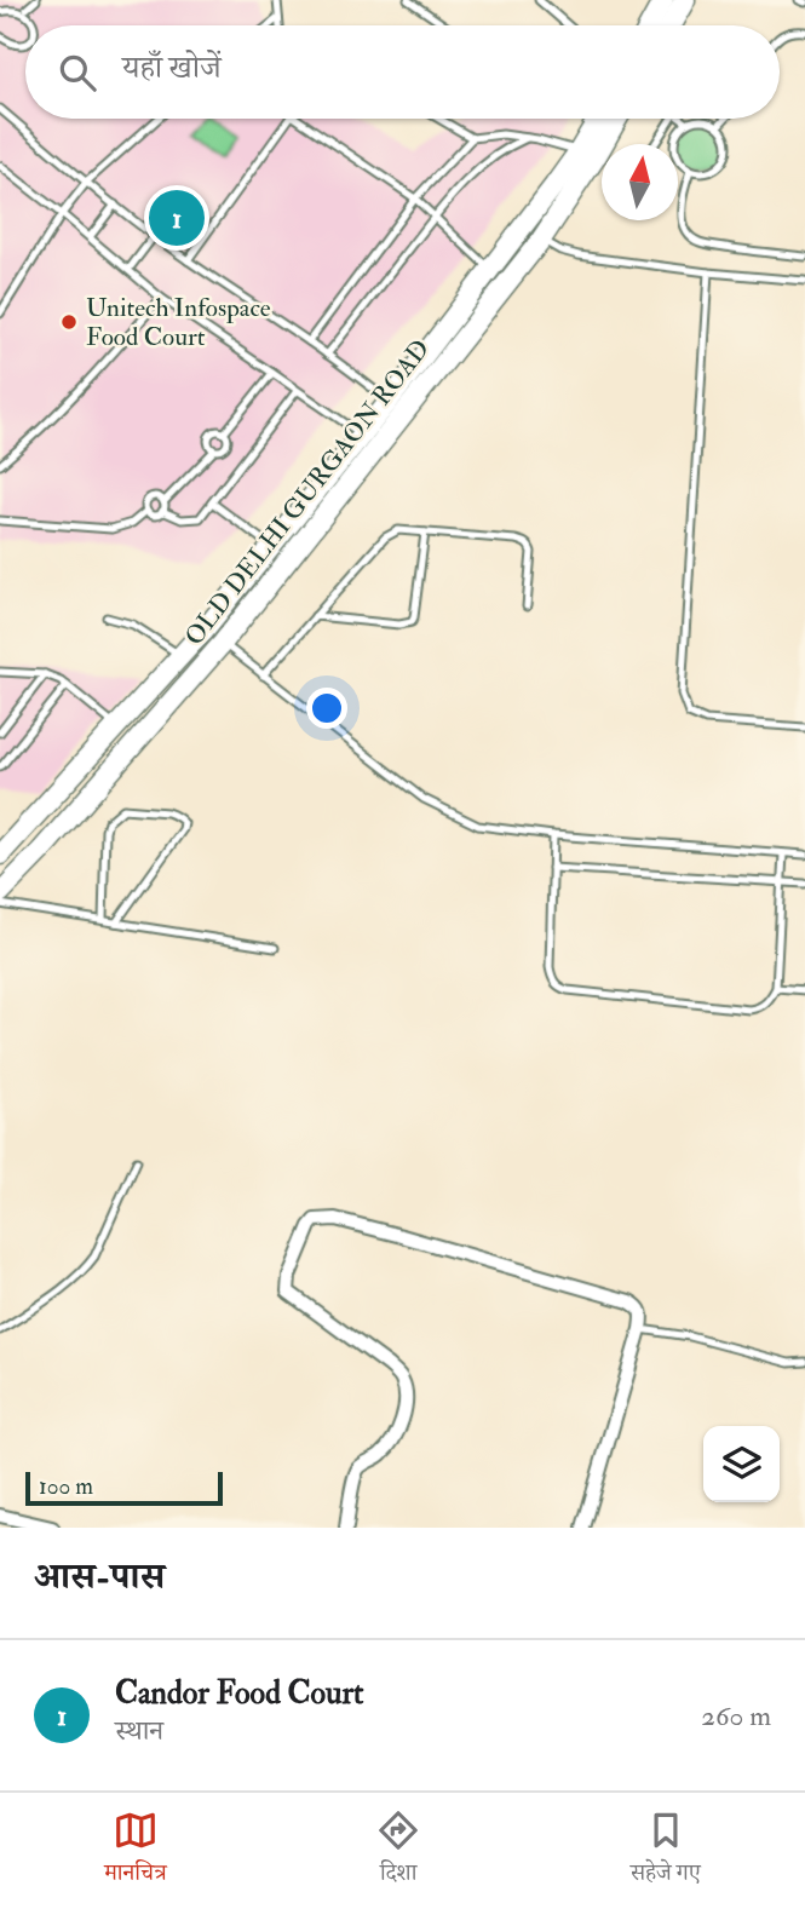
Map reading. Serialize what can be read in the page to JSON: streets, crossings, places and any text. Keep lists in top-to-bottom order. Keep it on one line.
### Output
{"streets":{"main road":["OLD DELHI GURGAON ROAD"]},"places":["Unitech Infospace Food Court"],"scale_bar":"100 m","north":"top","page":{"search":"यहाँ खोजें","pins":"1","scale":"100 m","heading":"आस-पास","list":[{"mark":"1","name":"Candor Food Court","note":"स्थान","value":"260 m"}],"nav":["मानचित्र","दिशा","सहेजे गए"]}}
